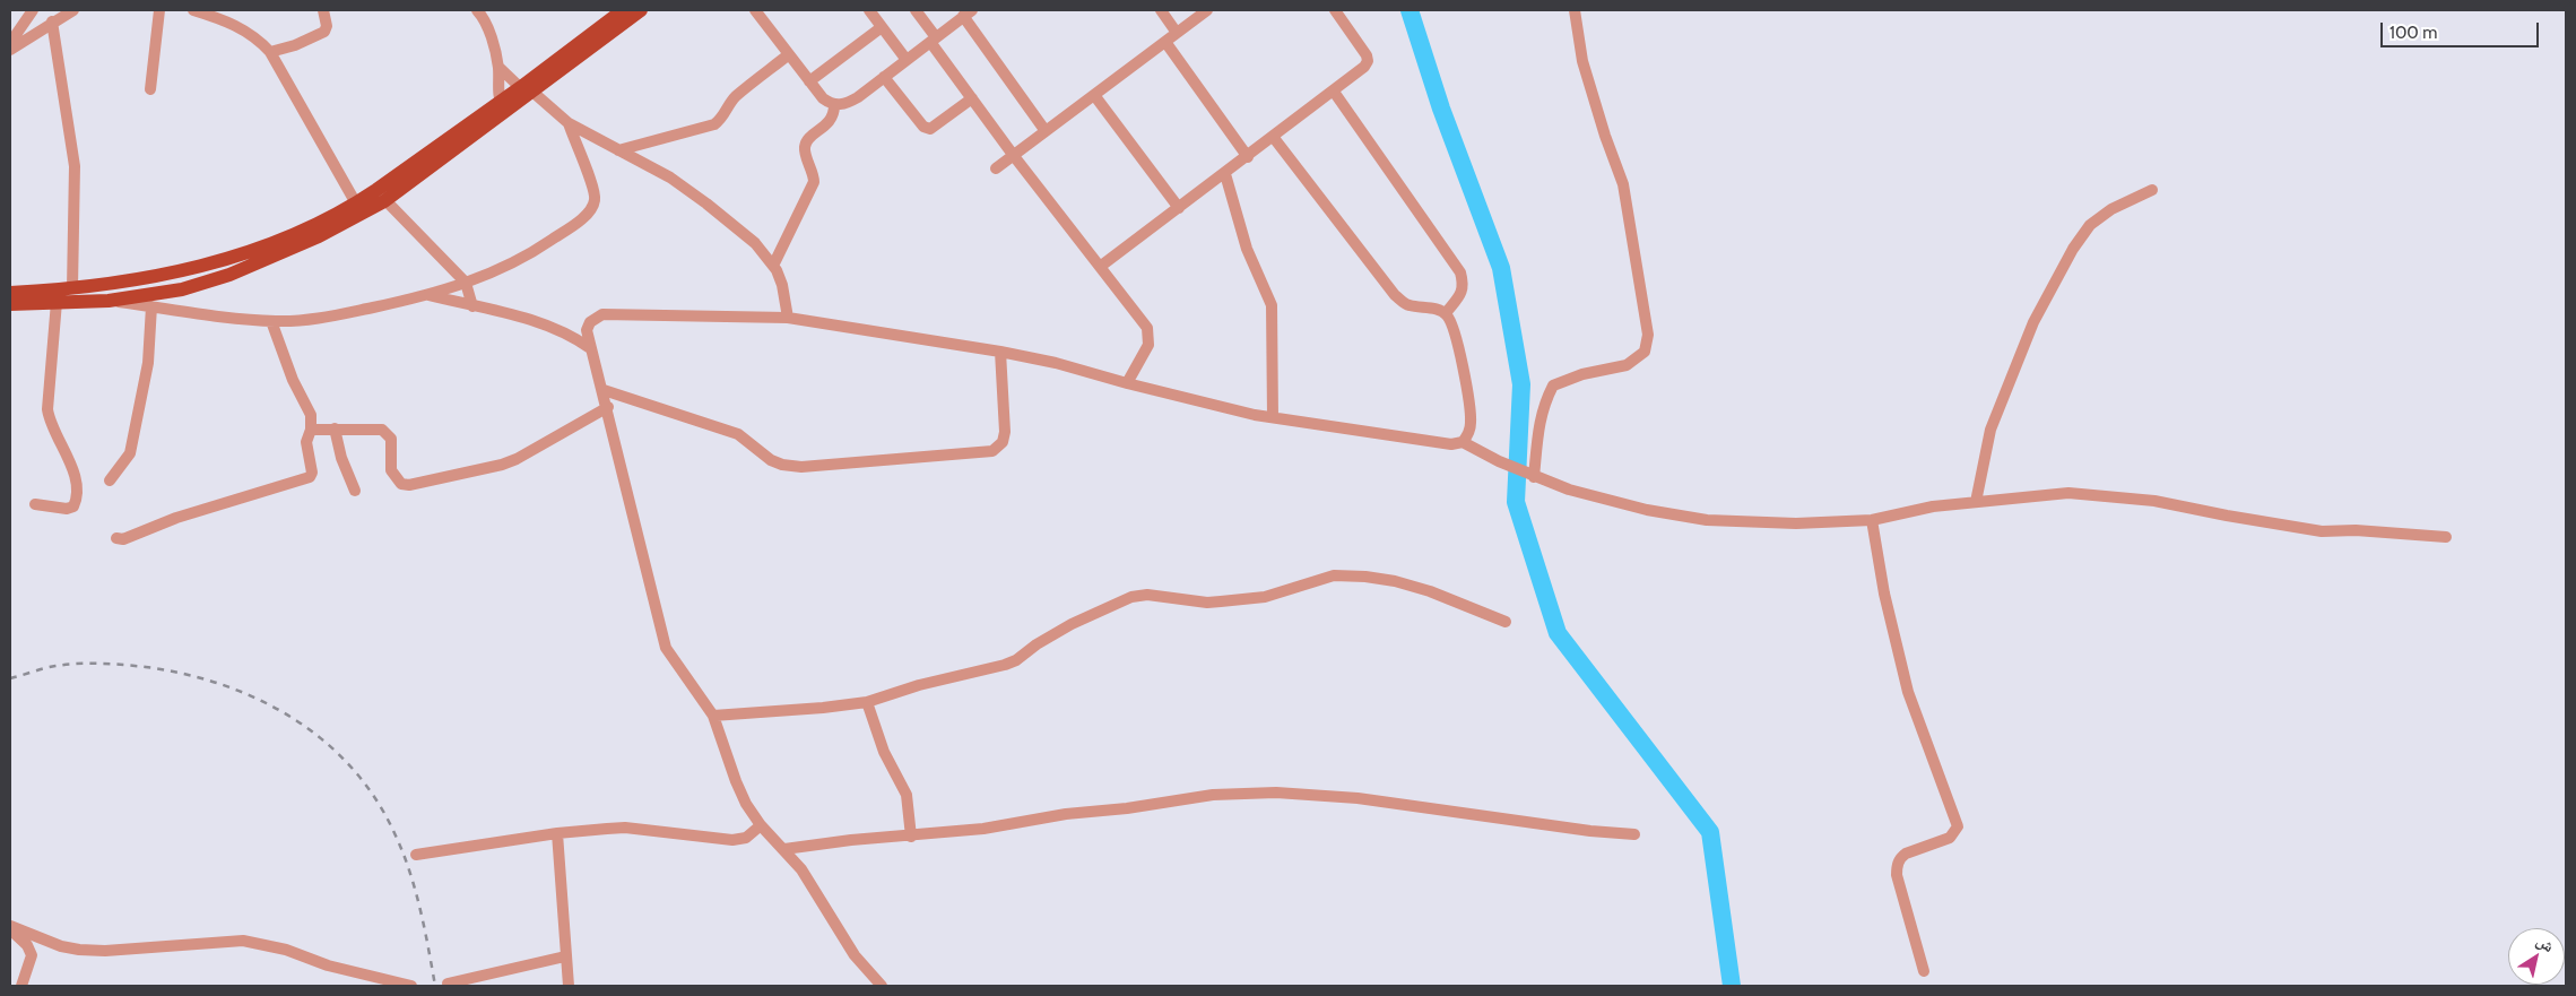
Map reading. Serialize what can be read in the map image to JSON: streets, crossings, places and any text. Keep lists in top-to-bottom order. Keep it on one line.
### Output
{"scale_bar":"100 m","north":"top right"}
